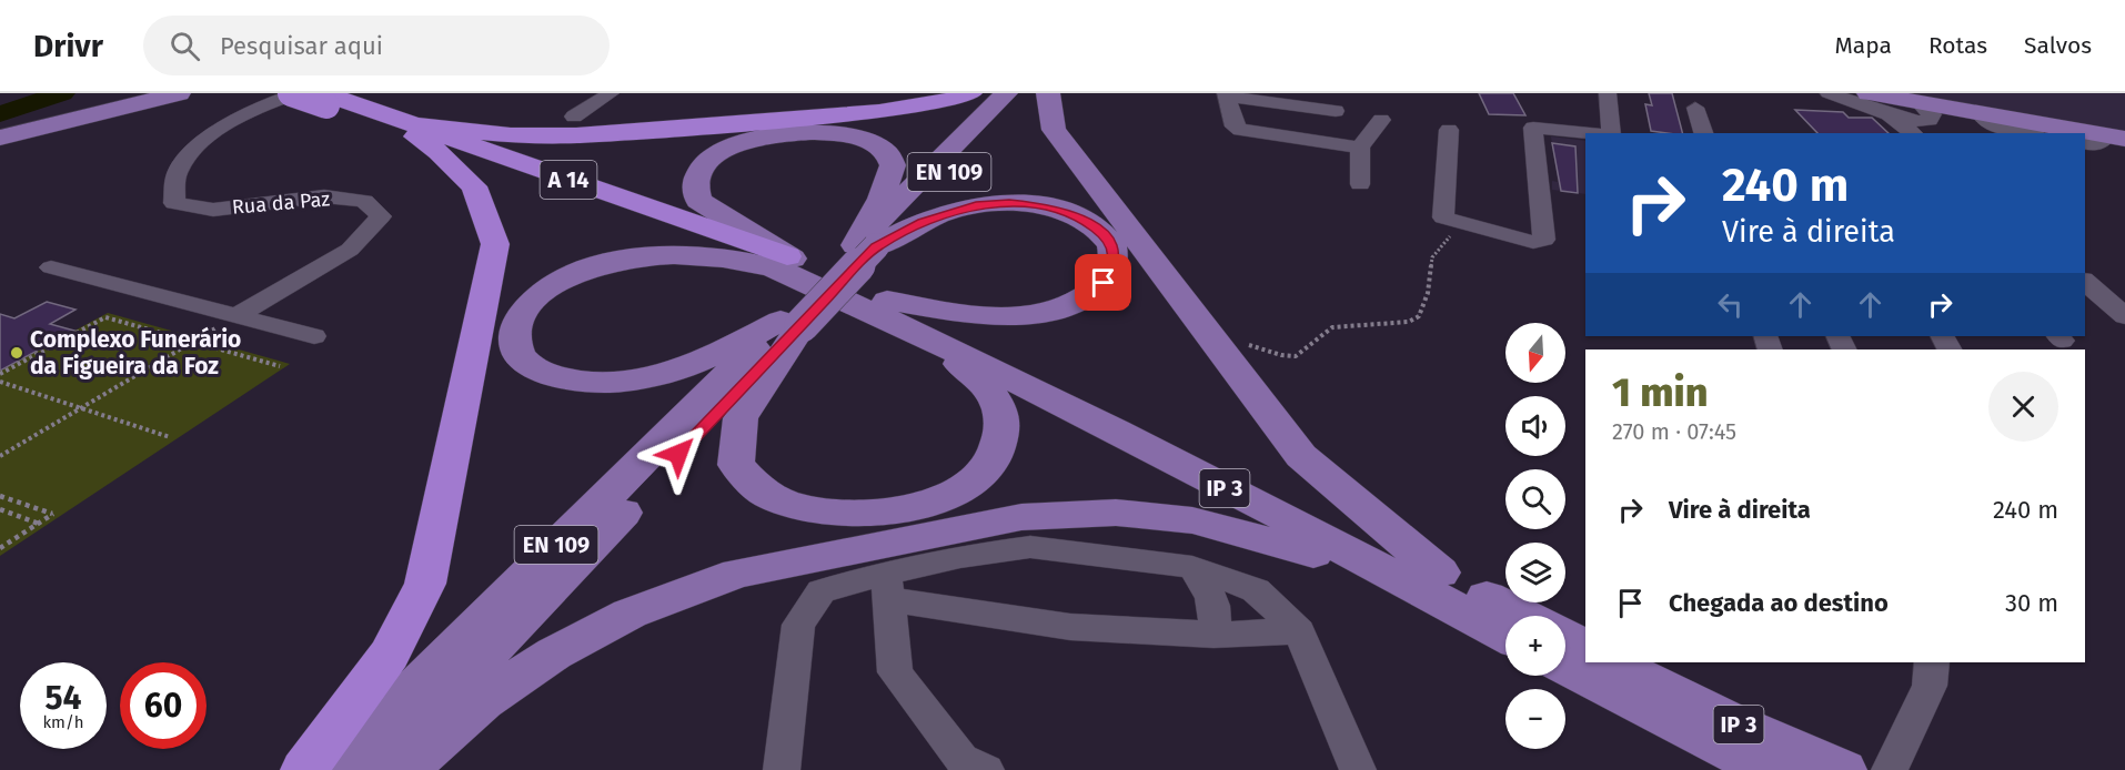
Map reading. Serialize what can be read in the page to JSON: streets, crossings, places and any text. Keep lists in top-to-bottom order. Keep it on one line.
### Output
{"streets":{"highway":["A 14"],"main road":["EN 109","IP 3"],"street":["Rua da Paz"]},"crossings":[["A 14","IP 3"]],"places":["Complexo Funerário da Figueira da Foz"],"north":"bottom","page":{"header":"Drivr","search":"Pesquisar aqui","nav":["Mapa","Rotas","Salvos"],"turn":["240 m","Vire à direita"],"map_buttons":["+","−"],"heading":["1 min","270 m · 07:45"],"list":[{"name":"Vire à direita","value":"240 m"},{"name":"Chegada ao destino","value":"30 m"}],"speed":"54 km/h","limit":"60"}}
